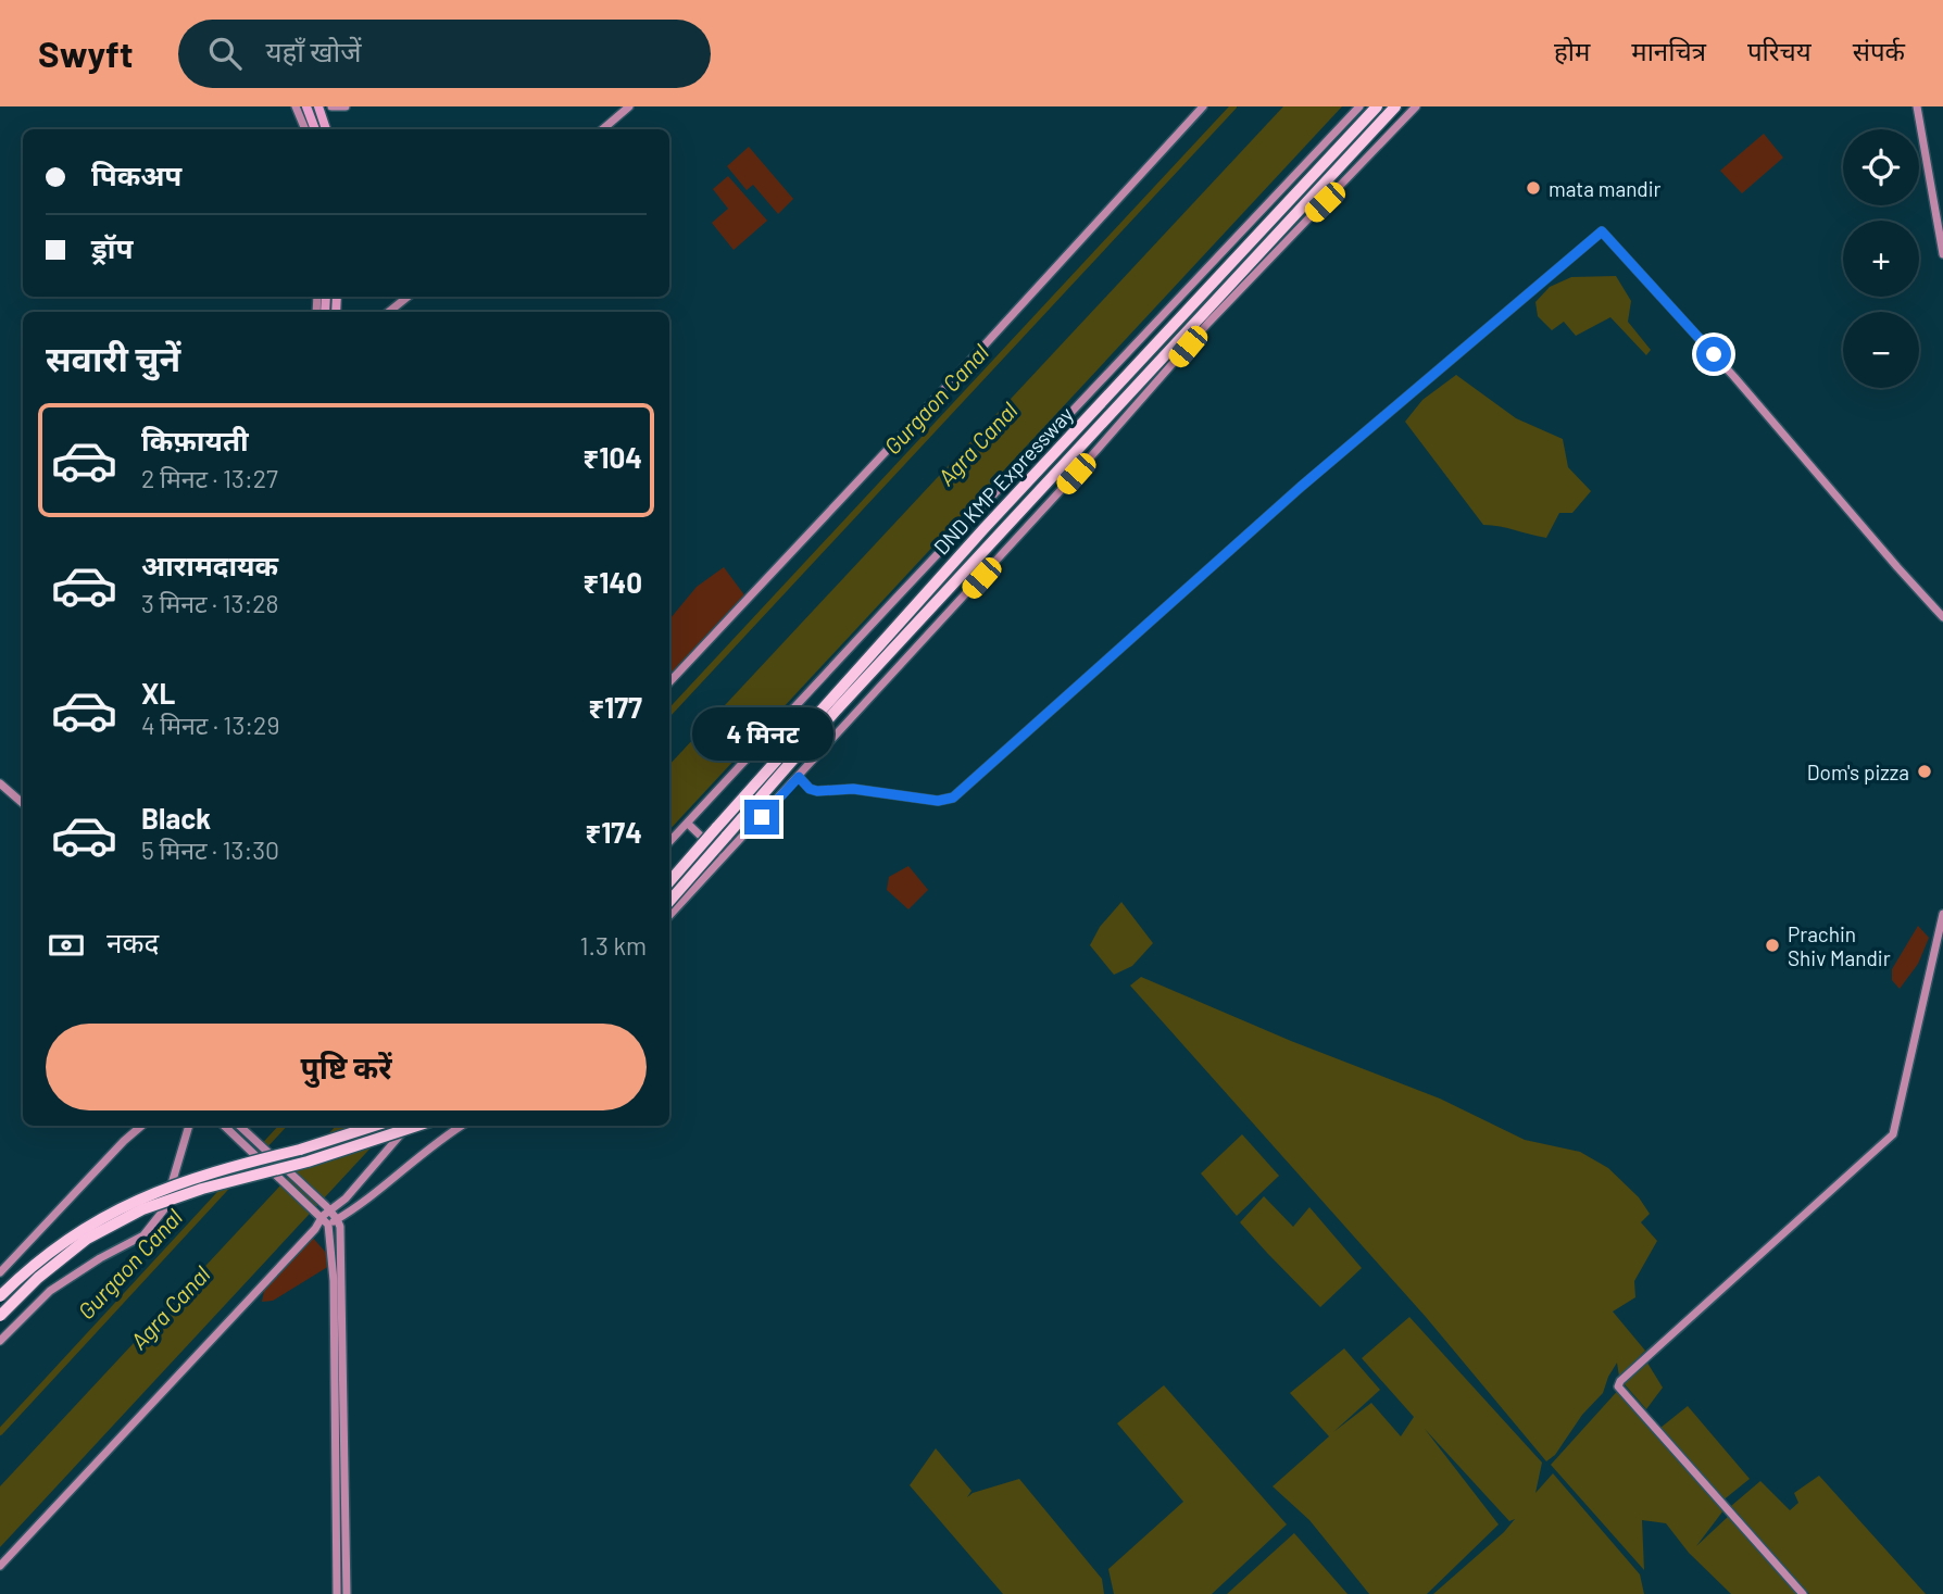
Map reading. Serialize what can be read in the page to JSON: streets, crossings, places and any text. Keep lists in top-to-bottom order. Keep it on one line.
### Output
{"streets":{"highway":["DND KMP Expressway"]},"water":["Gurgaon Canal","Agra Canal"],"places":["mata mandir","Dom's pizza","Prachin Shiv Mandir"],"page":{"header":"Swyft","search":"यहाँ खोजें","nav":["होम","मानचित्र","परिचय","संपर्क"],"map_buttons":["+","−"],"banner":["पिकअप","ड्रॉप"],"heading":"सवारी चुनें","list":[{"name":"किफ़ायती","note":"2 मिनट · 13:27","value":"₹104"},{"name":"आरामदायक","note":"3 मिनट · 13:28","value":"₹140"},{"name":"XL","note":"4 मिनट · 13:29","value":"₹177"},{"name":"Black","note":"5 मिनट · 13:30","value":"₹174"}],"bubble":"4 मिनट","pay":["नकद","1.3 km"],"buttons":"पुष्टि करें"}}
